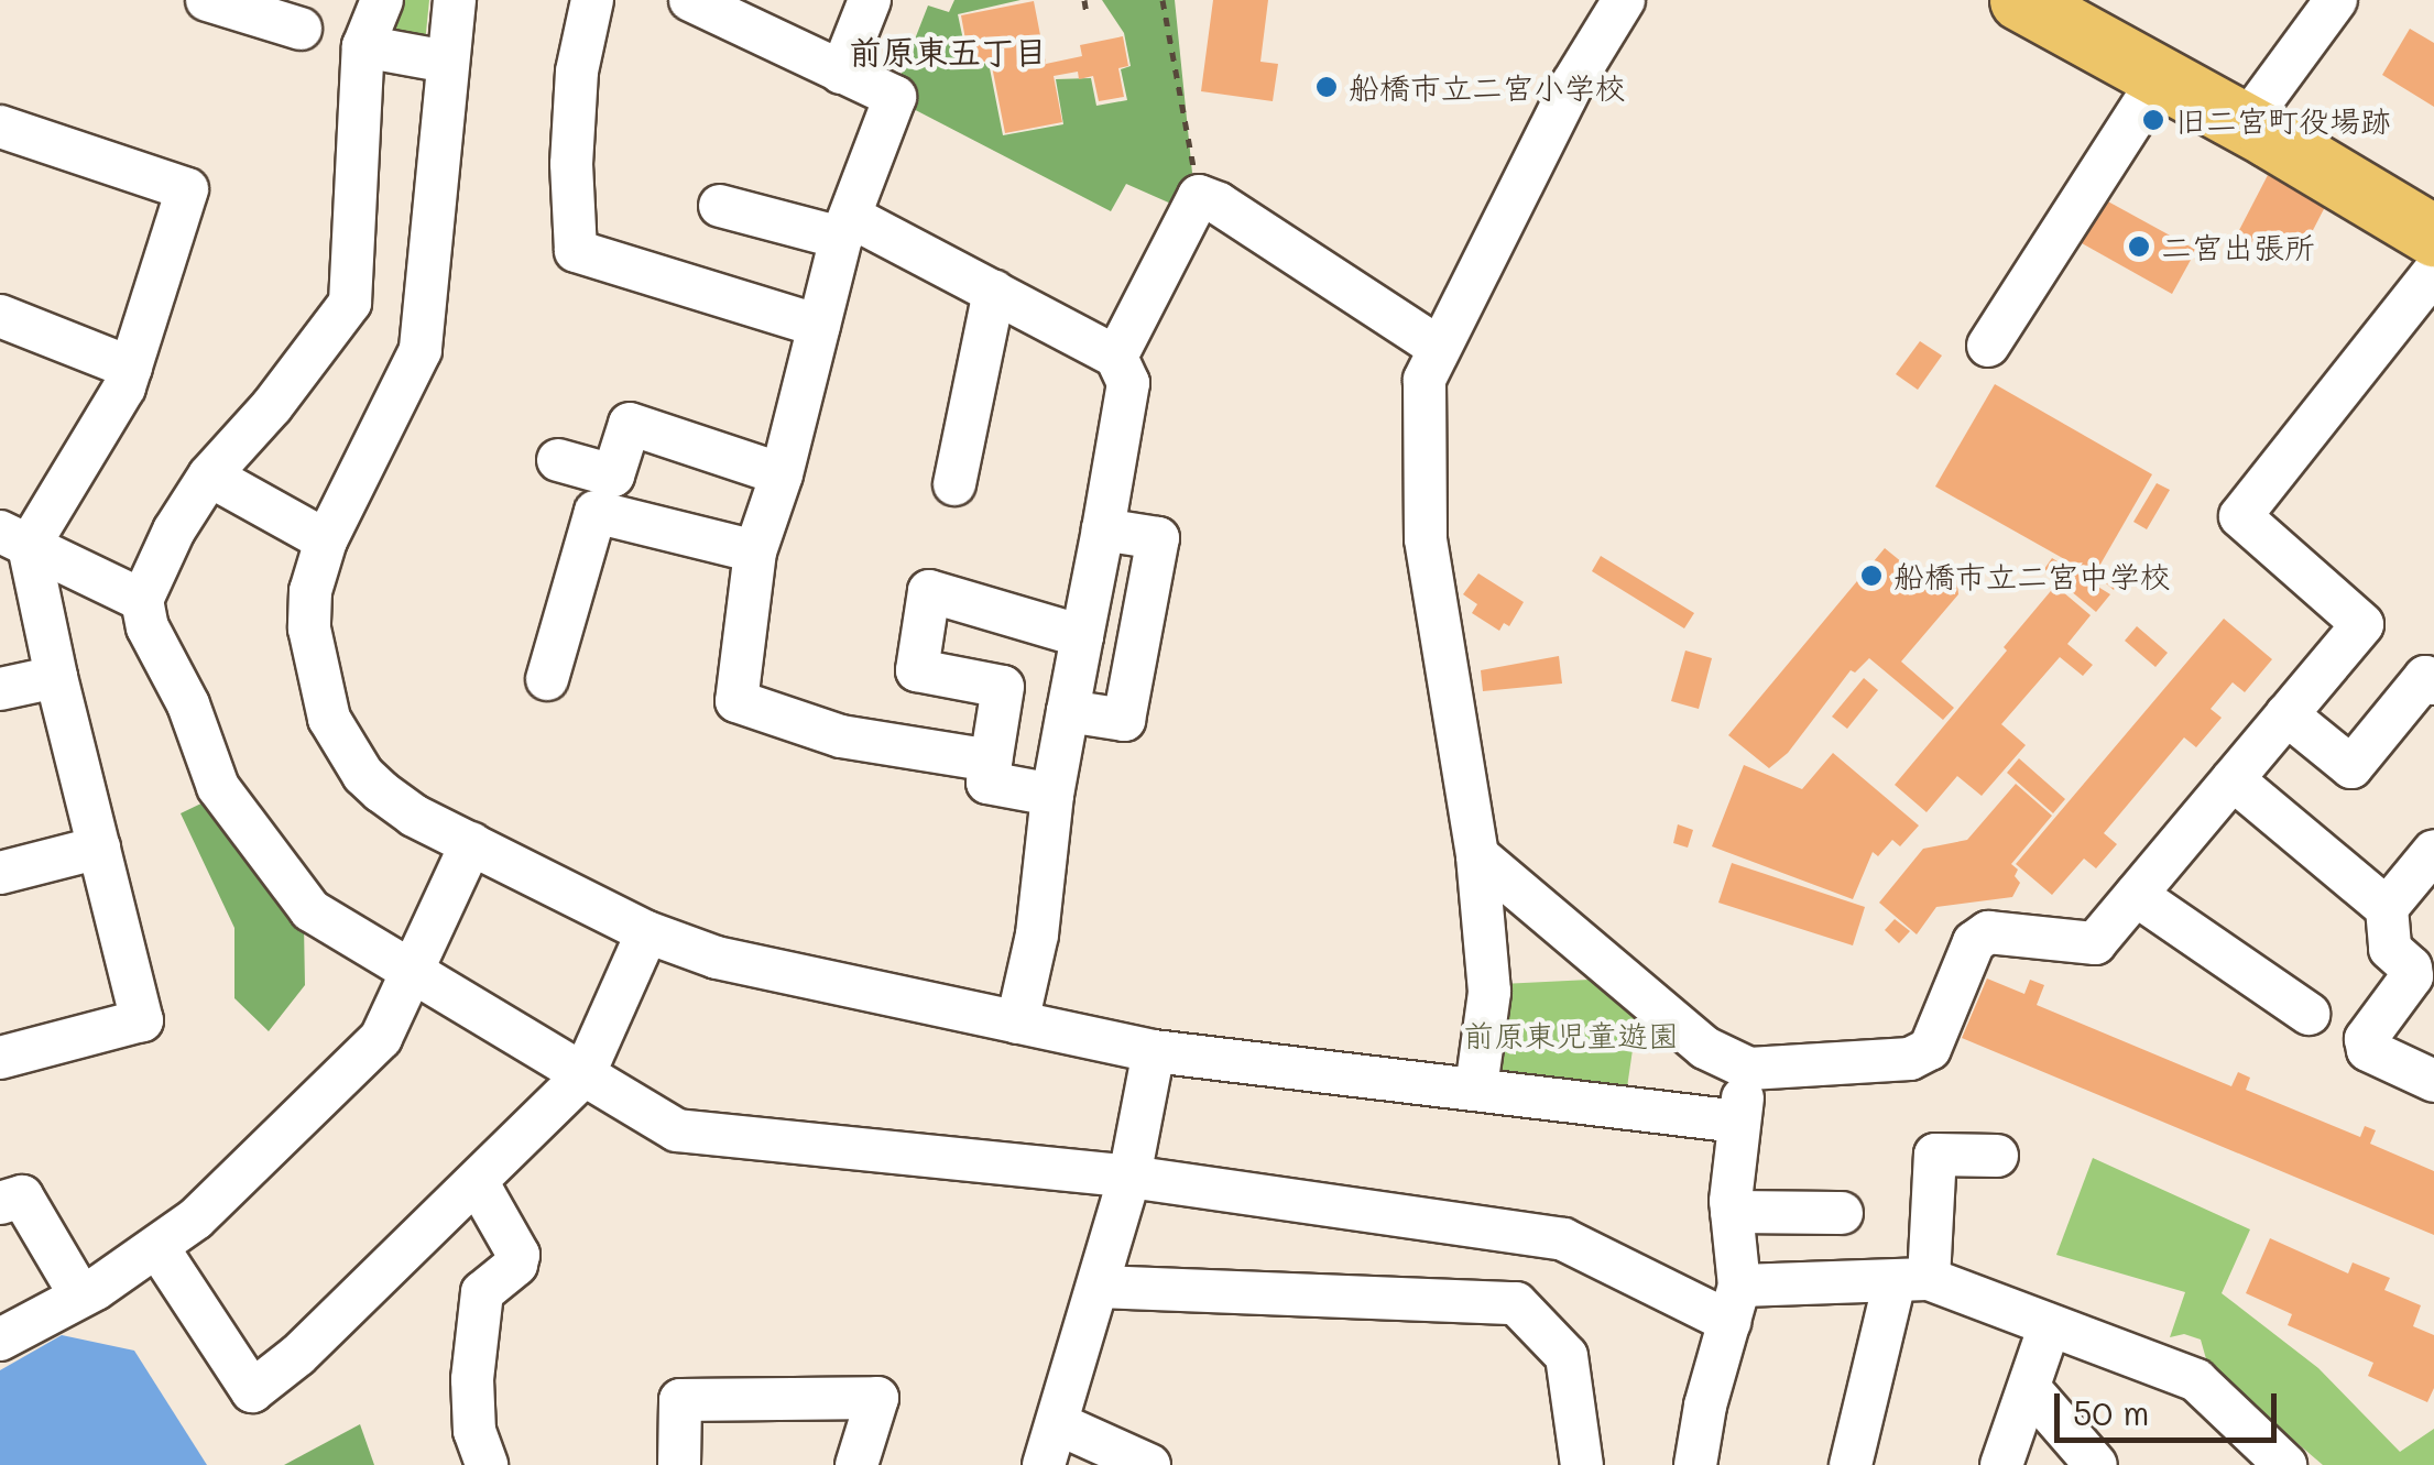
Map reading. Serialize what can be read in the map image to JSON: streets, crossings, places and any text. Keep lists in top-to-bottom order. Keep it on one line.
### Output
{"districts":["前原東五丁目"],"parks":["前原東児童遊園"],"places":["船橋市立二宮小学校","旧二宮町役場跡","二宮出張所","船橋市立二宮中学校"],"scale_bar":"50 m"}
